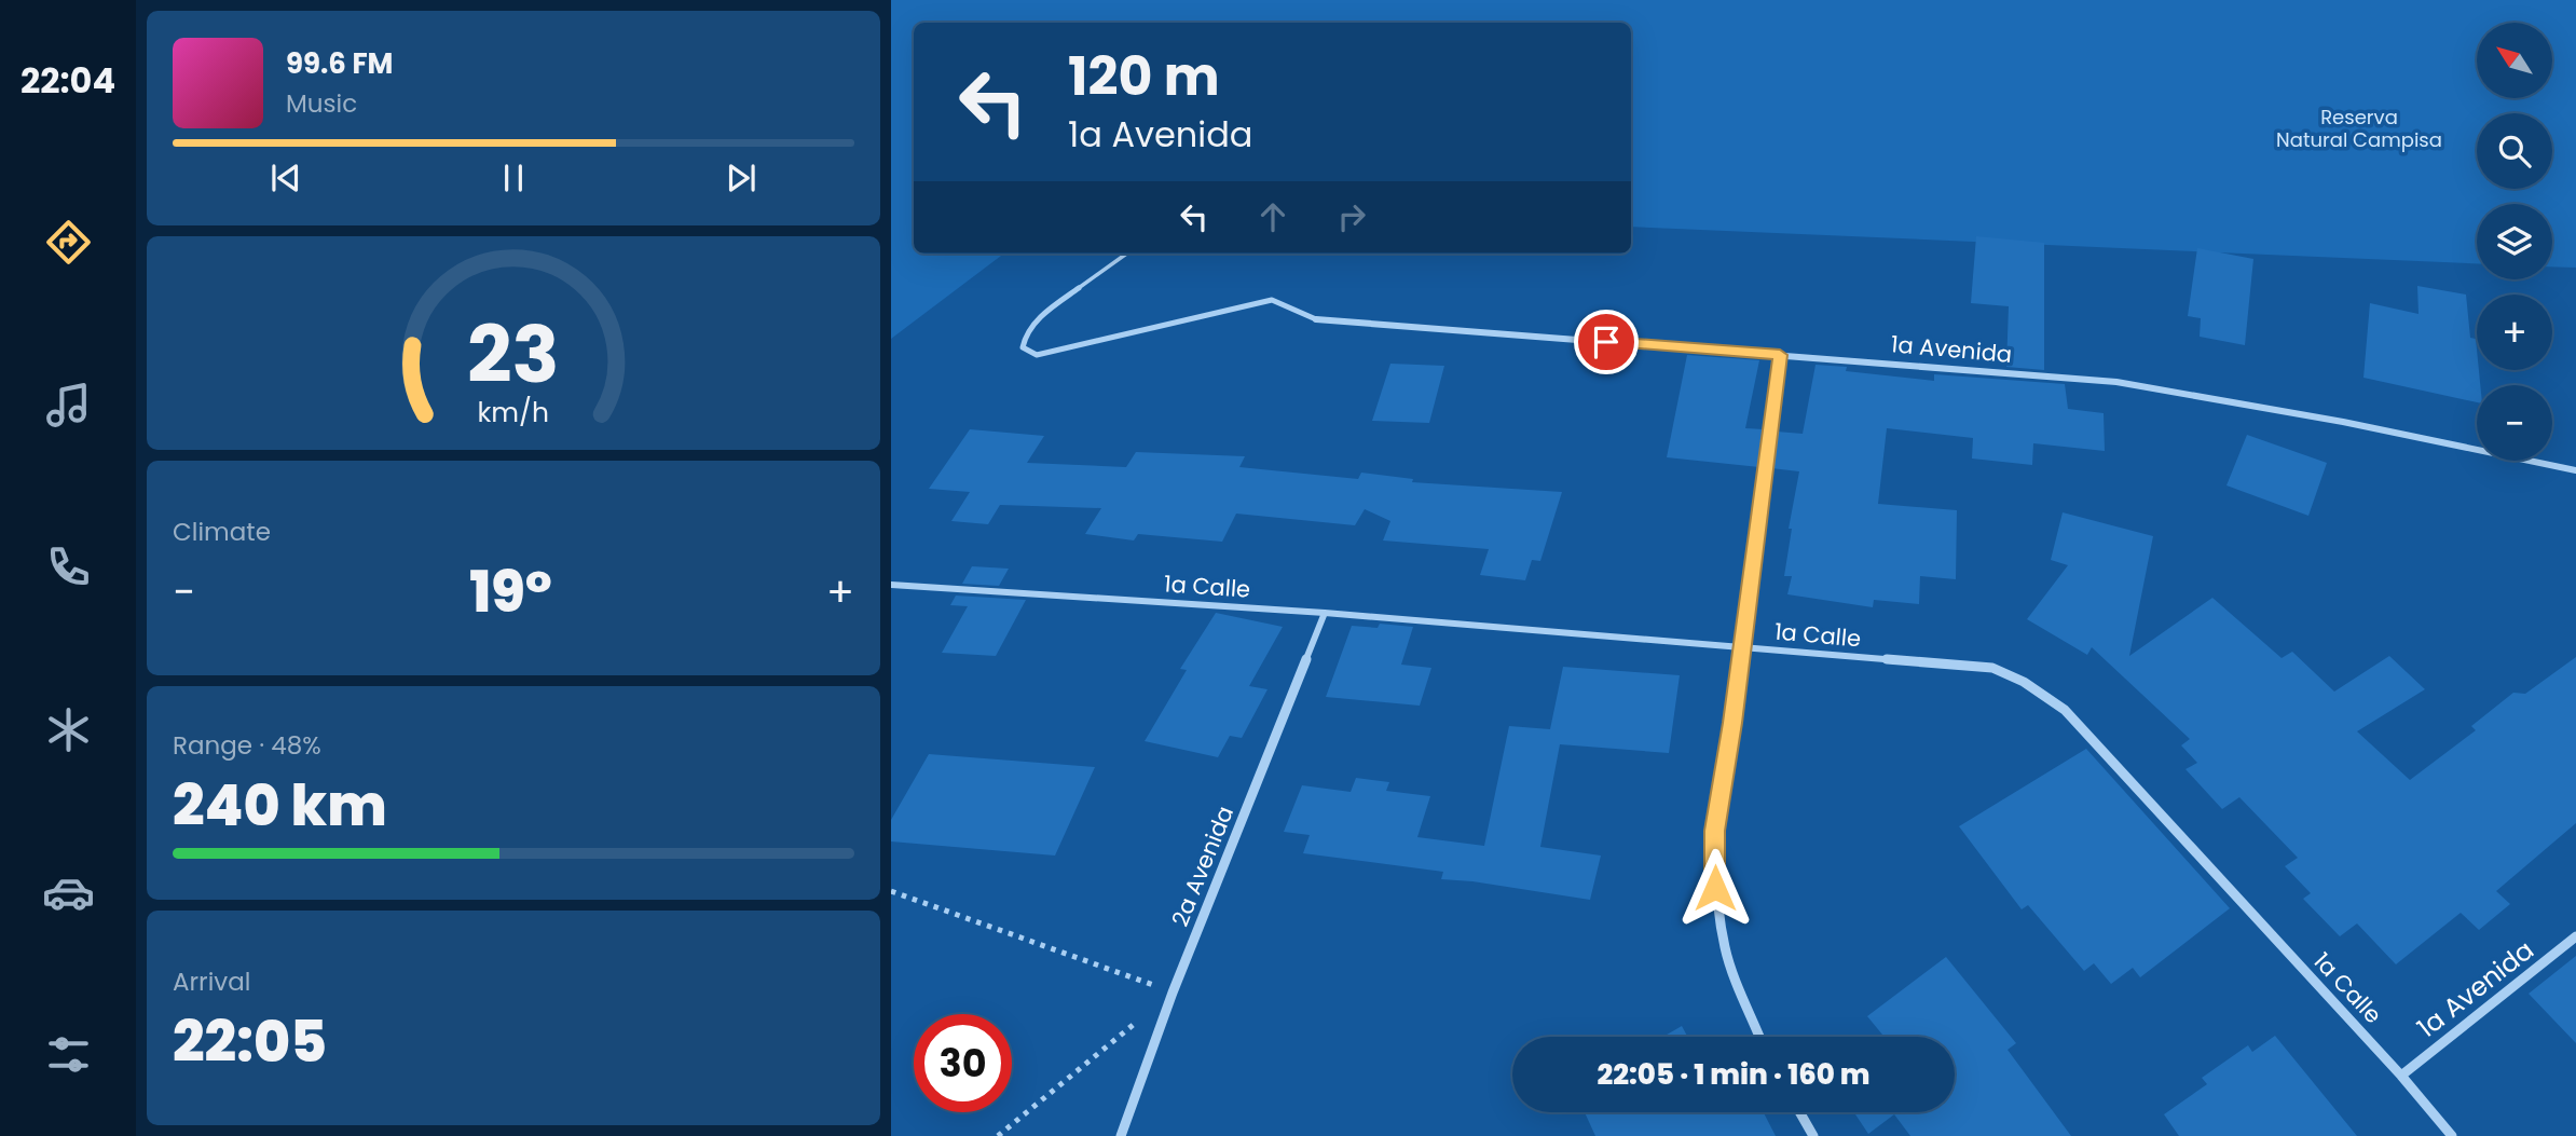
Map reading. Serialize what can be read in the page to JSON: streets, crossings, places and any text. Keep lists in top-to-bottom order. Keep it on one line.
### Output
{"streets":{"street":["1a Avenida","1a Calle","2a Avenida"]},"crossings":[["1a Avenida","1a Calle"],["1a Calle","2a Avenida"]],"parks":["Reserva Natural Campisa"],"north":"top left","page":{"tabs":"22:04","map_buttons":["+","−"],"turn":["120 m","1a Avenida"],"song":["99.6 FM","Music"],"tile":["Climate",["Range · 48%","240 km"],["Arrival","22:05"]],"heat":["−","19°","+"],"limit":"30","trip":"22:05 · 1 min · 160 m","gauge":["23","km/h"]}}
